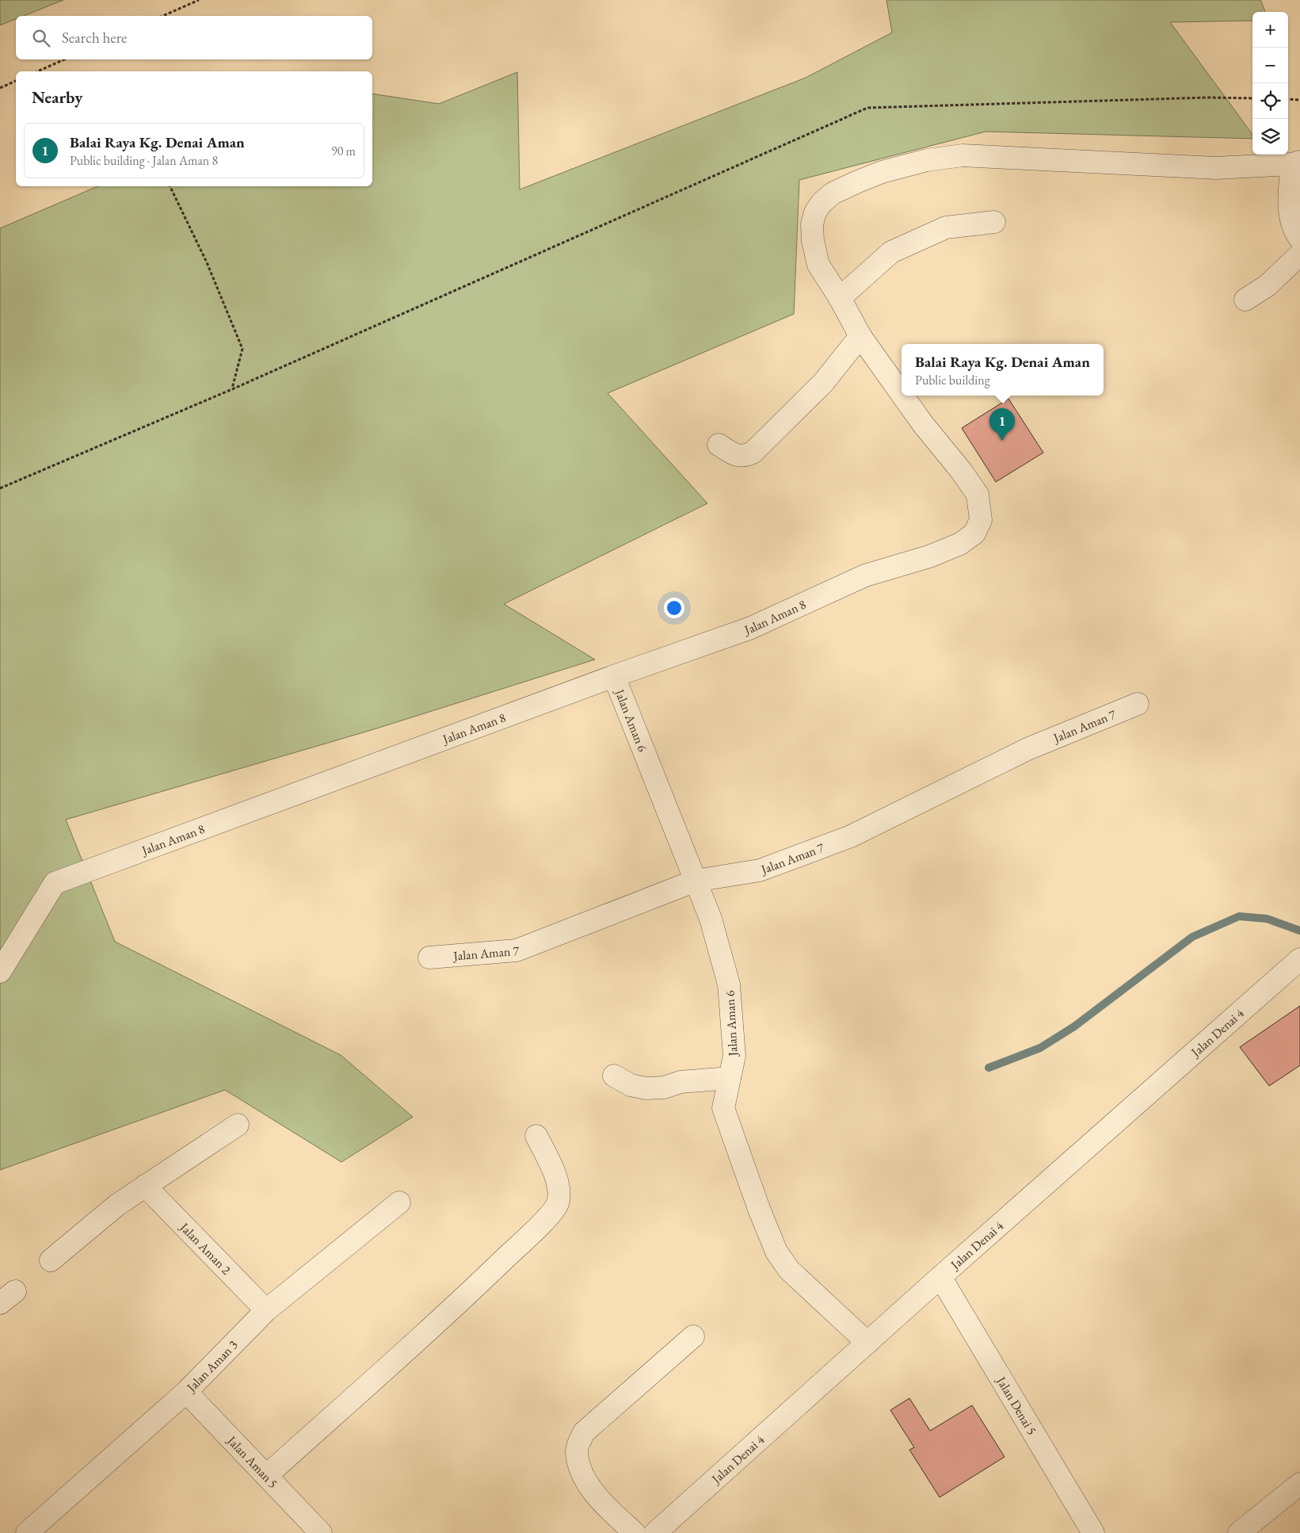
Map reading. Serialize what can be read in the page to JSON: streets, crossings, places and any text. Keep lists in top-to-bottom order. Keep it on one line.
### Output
{"streets":{"street":["Jalan Aman 8","Jalan Aman 6","Jalan Aman 7","Jalan Denai 4","Jalan Aman 2","Jalan Aman 3","Jalan Denai 5","Jalan Aman 5"]},"crossings":[["Jalan Aman 8","Jalan Aman 6"],["Jalan Aman 6","Jalan Aman 7"],["Jalan Aman 6","Jalan Denai 4"],["Jalan Denai 4","Jalan Denai 5"],["Jalan Aman 2","Jalan Aman 3"],["Jalan Aman 3","Jalan Aman 5"]],"page":{"map_buttons":["+","−"],"search":"Search here","heading":"Nearby","list":[{"mark":"1","name":"Balai Raya Kg. Denai Aman","note":"Public building · Jalan Aman 8","value":"90 m"}],"popup":["Balai Raya Kg. Denai Aman","Public building"],"pins":"1"}}
